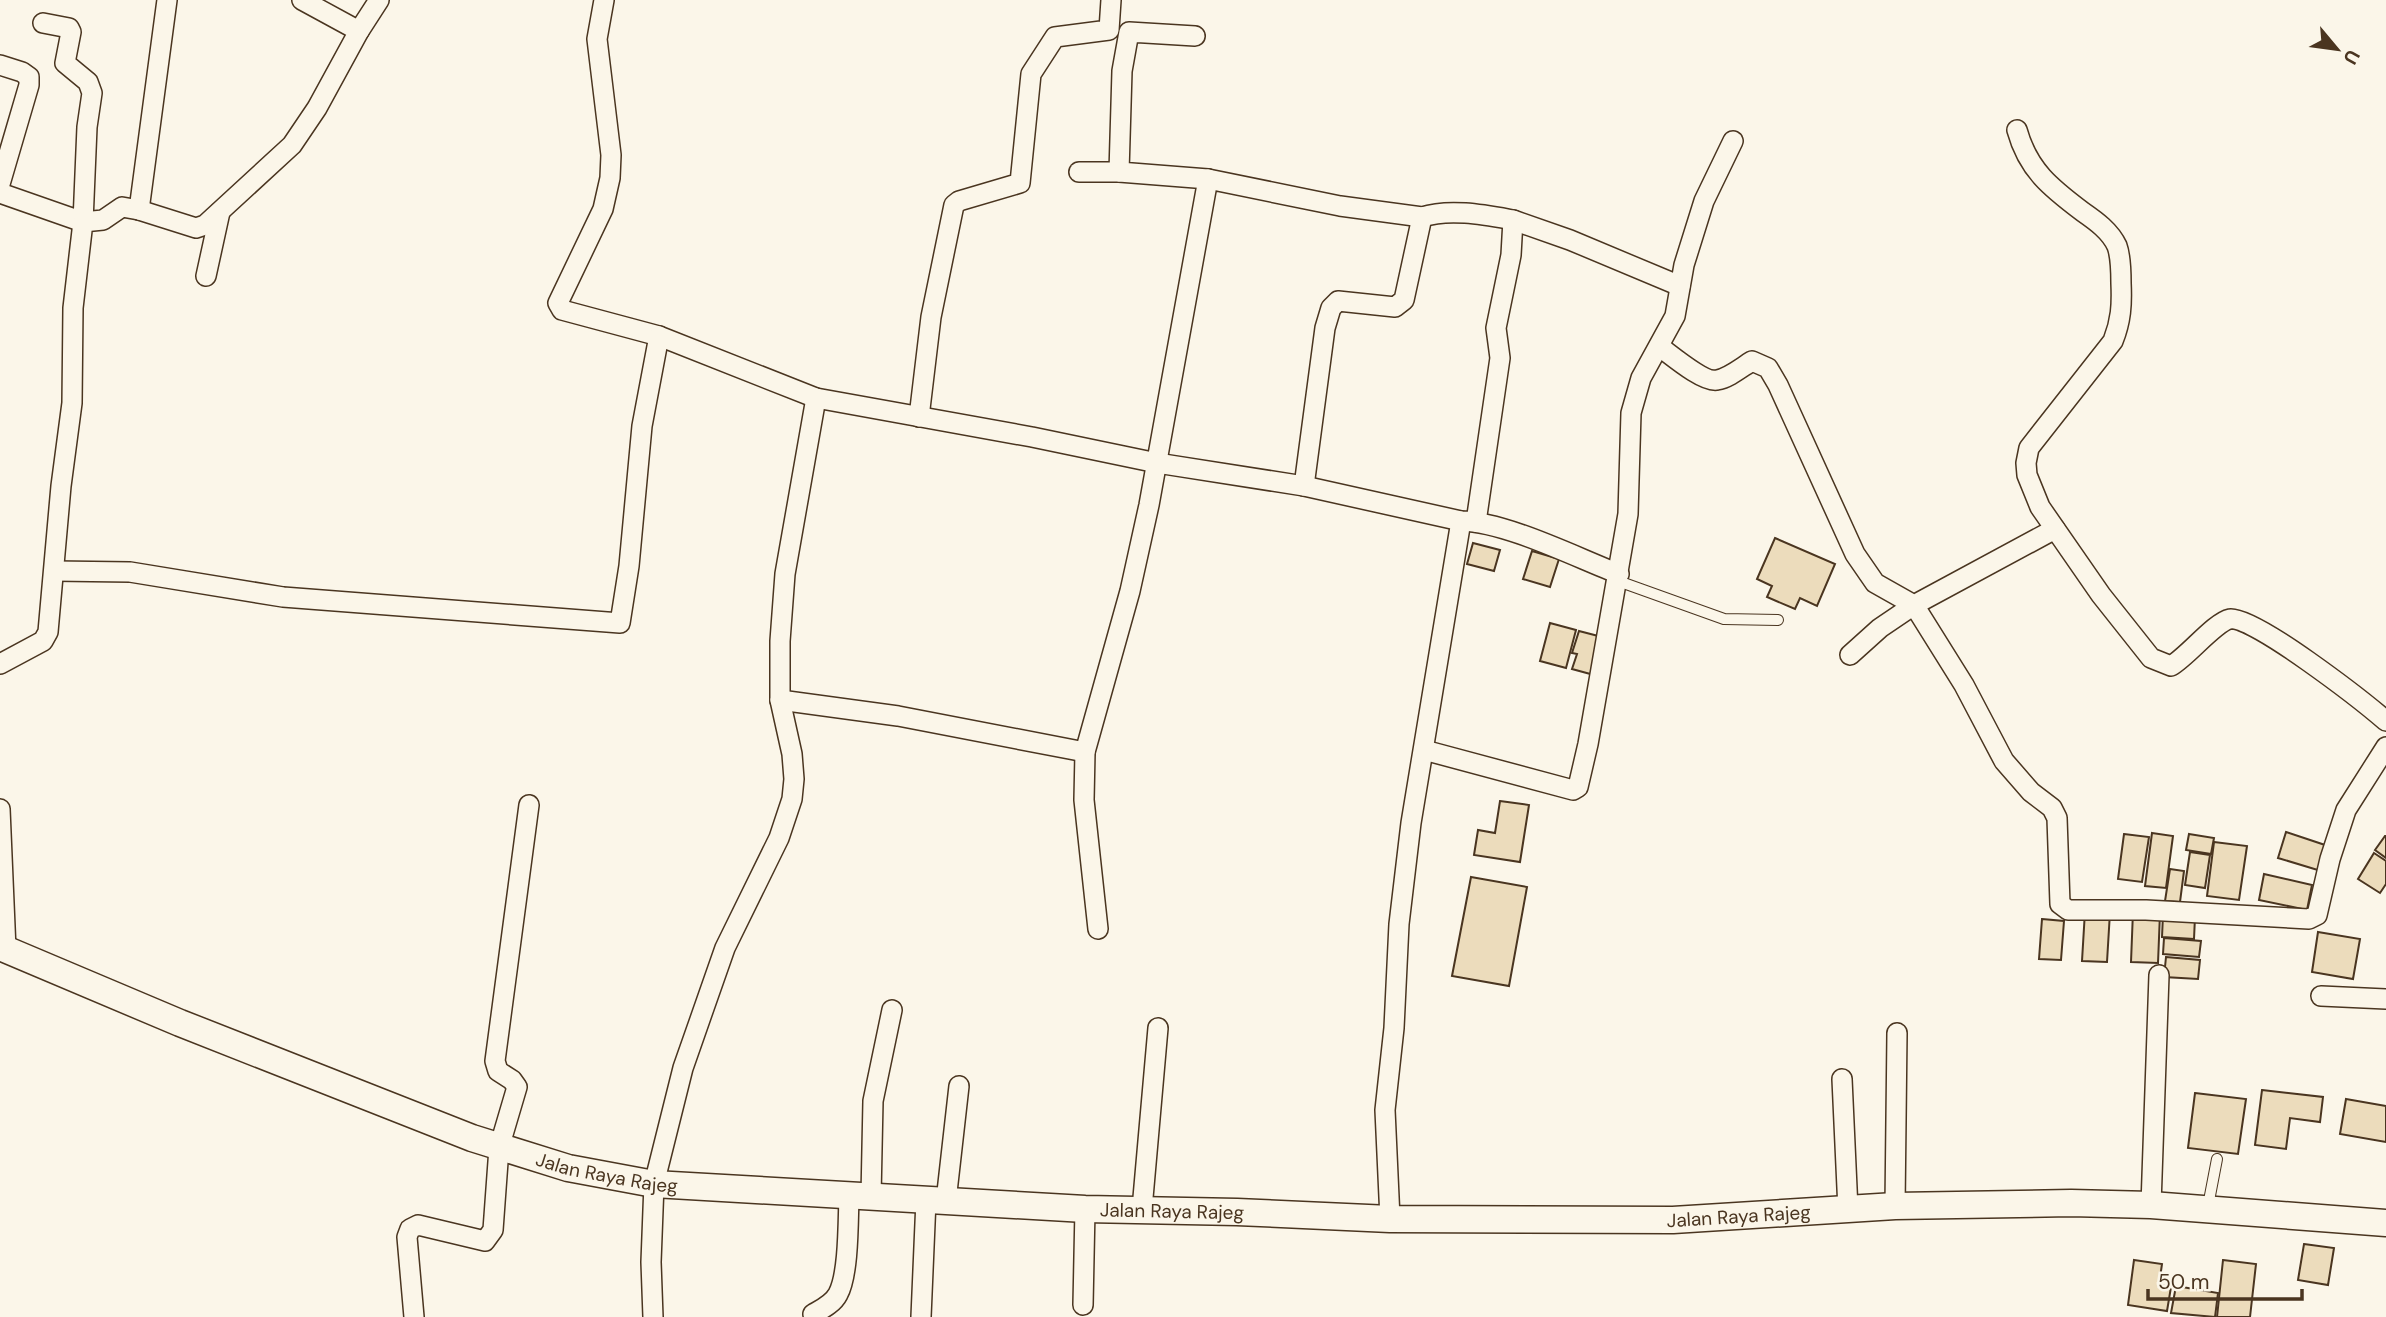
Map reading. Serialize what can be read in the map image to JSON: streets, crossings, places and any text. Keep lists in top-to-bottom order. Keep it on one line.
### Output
{"streets":{"main road":["Jalan Raya Rajeg"]},"scale_bar":"50 m","north":"bottom right"}
